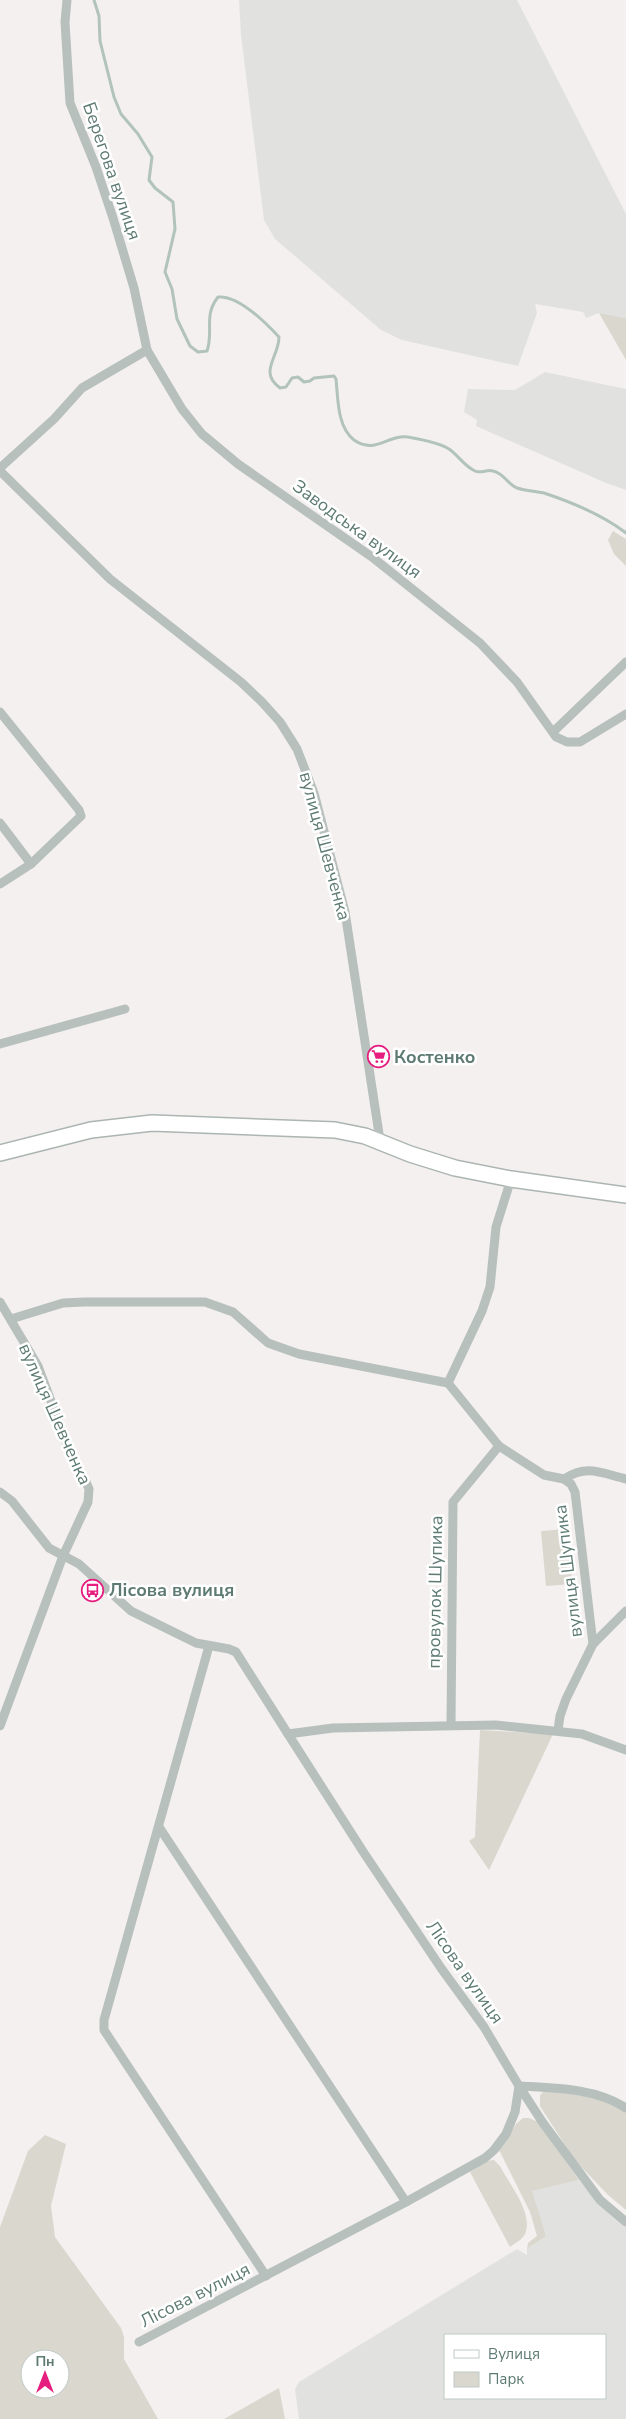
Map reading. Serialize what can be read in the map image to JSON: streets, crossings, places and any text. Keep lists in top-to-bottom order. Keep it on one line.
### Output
{"streets":{"street":["Берегова вулиця","Заводська вулиця","вулиця Шевченка","вулиця Шупика","провулок Шупика","Лісова вулиця"]},"crossings":[["Берегова вулиця","Заводська вулиця"],["вулиця Шевченка","Лісова вулиця"],["вулиця Шупика","провулок Шупика"]],"places":{"supermarket":["Костенко"],"bus stop":["Лісова вулиця"]},"legend":["Вулиця","Парк"],"north":"top"}
